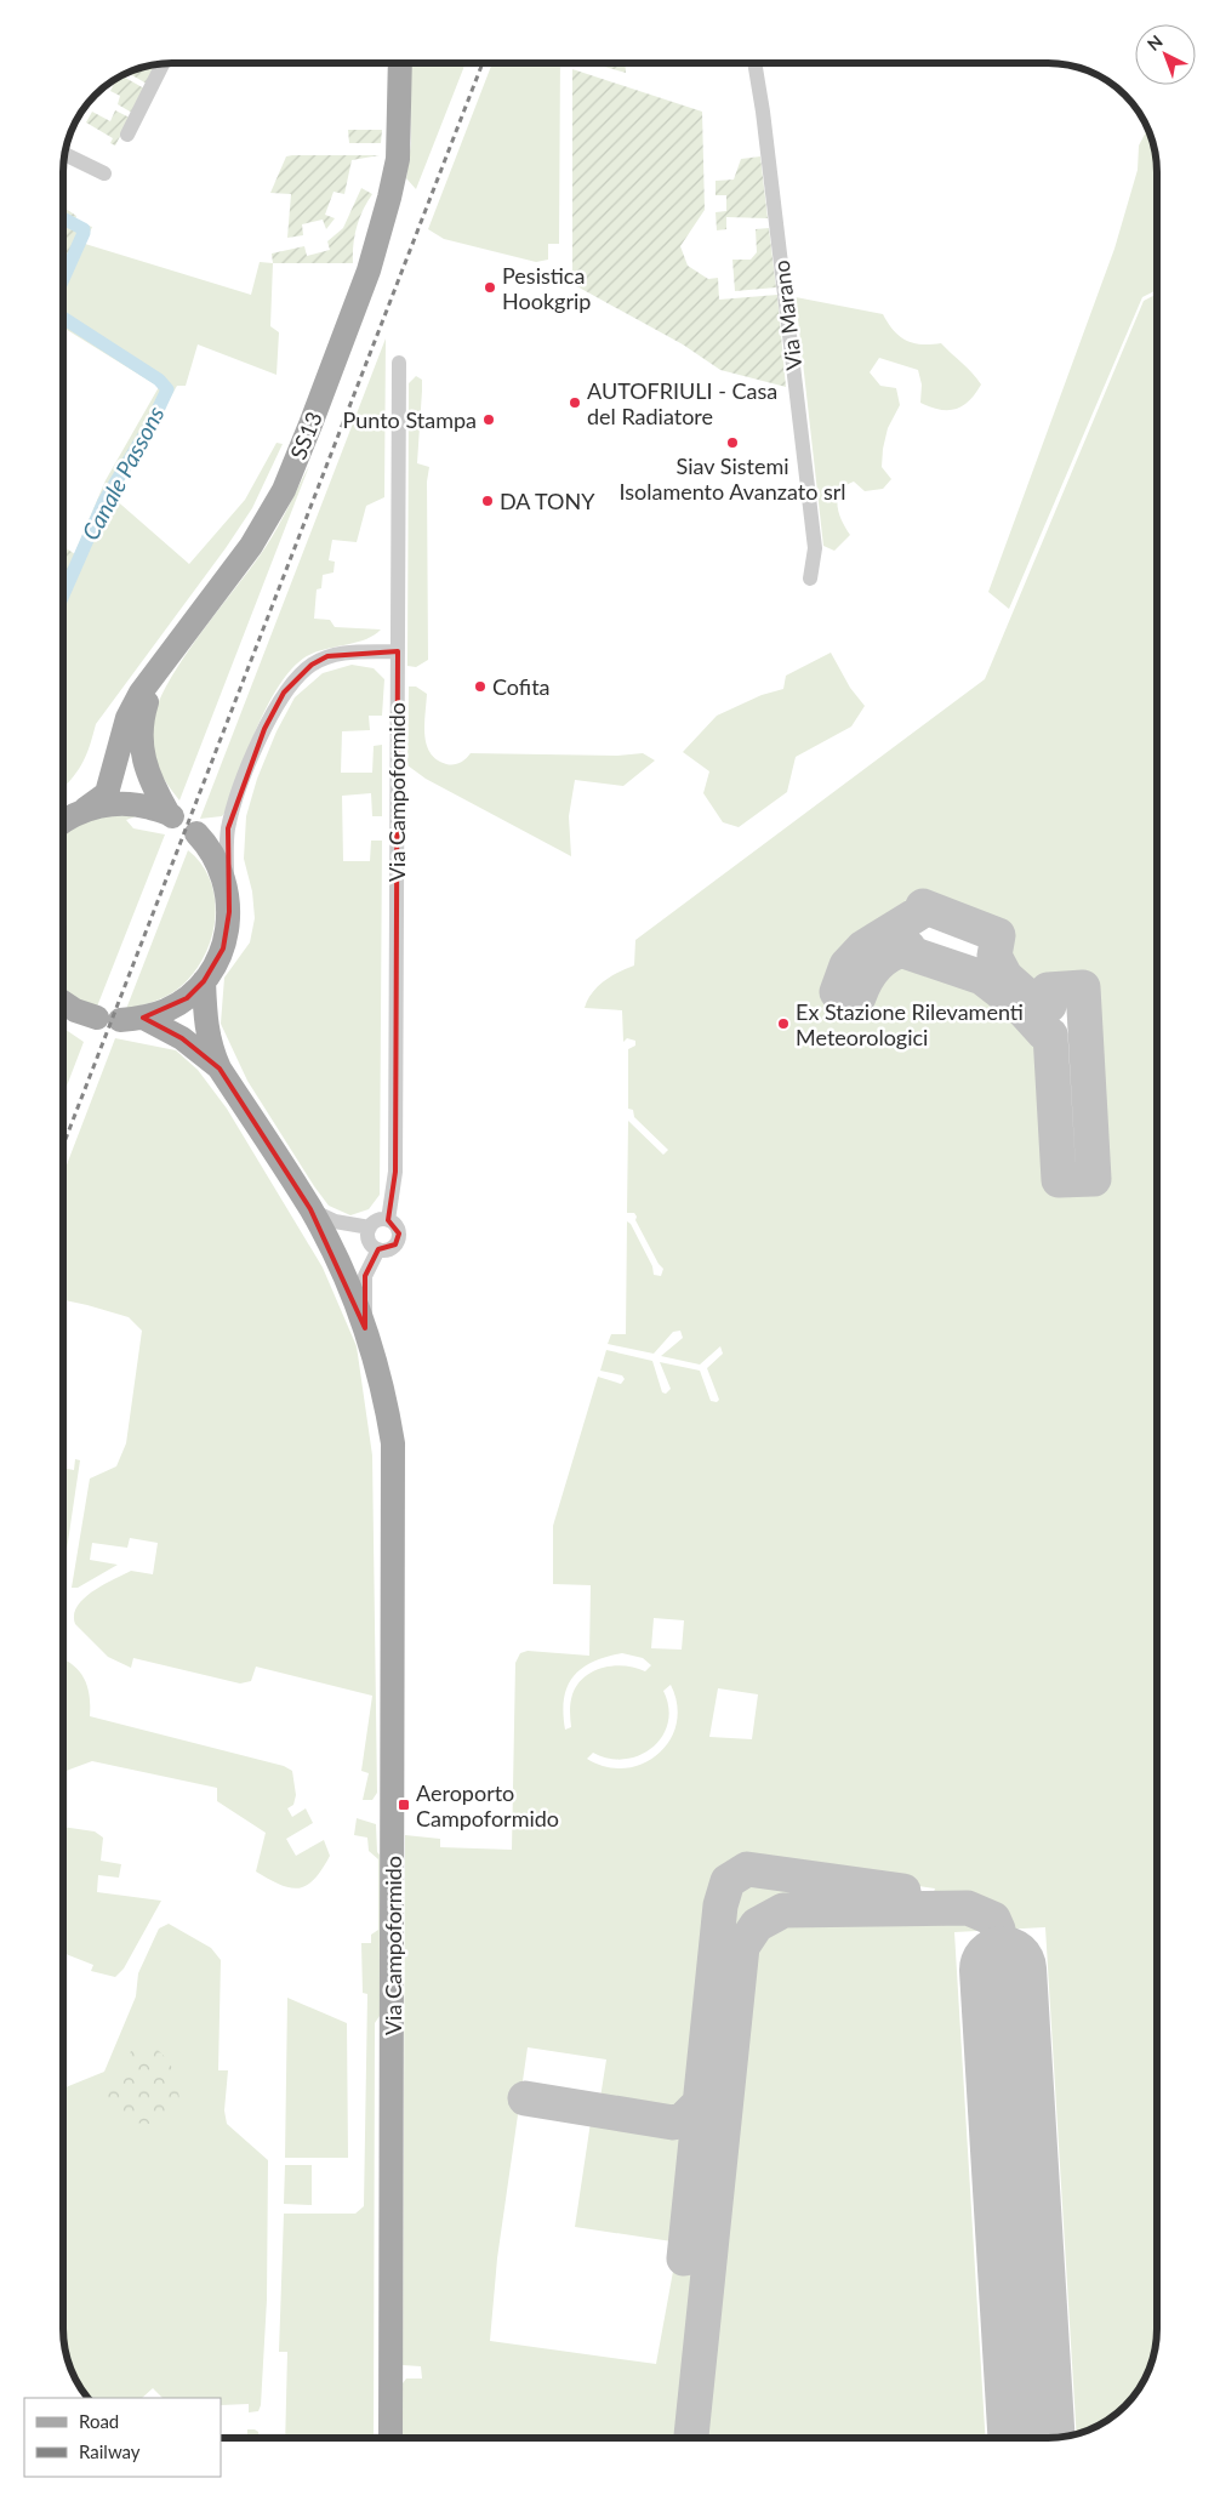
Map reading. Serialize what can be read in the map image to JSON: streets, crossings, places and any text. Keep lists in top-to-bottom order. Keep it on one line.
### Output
{"streets":{"main road":["SS13","Via Campoformido"],"street":["Via Marano"]},"water":["Canale Passons"],"places":{"other":["Pesistica Hookgrip","AUTOFRIULI - Casa del Radiatore","Punto Stampa","Siav Sistemi Isolamento Avanzato srl","DA TONY","Cofita","Ex Stazione Rilevamenti Meteorologici"],"transit":["Aeroporto Campoformido"]},"legend":["Road","Railway"],"north":"top left"}
